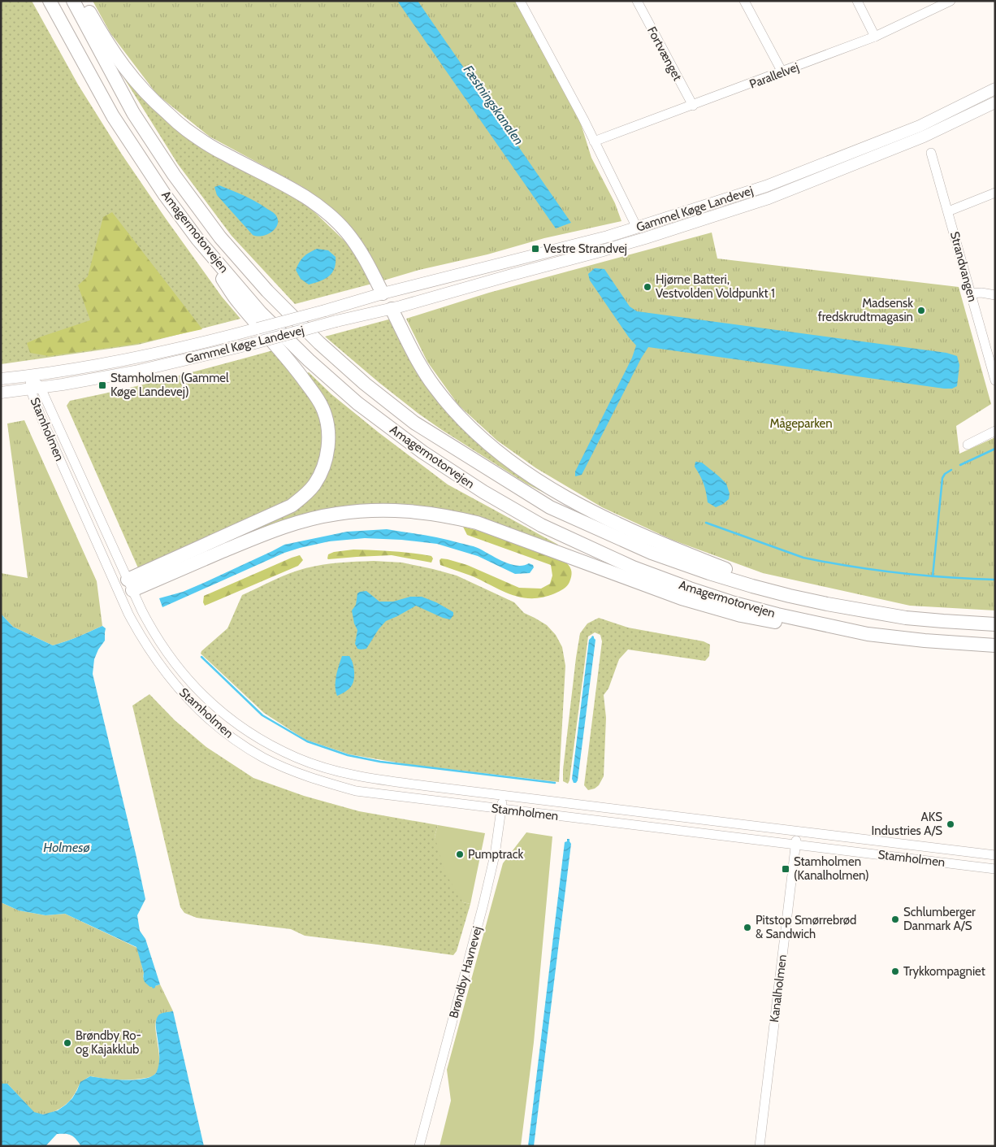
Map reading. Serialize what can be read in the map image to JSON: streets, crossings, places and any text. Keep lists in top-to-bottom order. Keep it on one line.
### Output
{"streets":{"highway":["Amagermotorvejen"],"main road":["Gammel Køge Landevej"],"street":["Fortvænget","Parallelvej","Strandvangen","Stamholmen","Brøndby Havnevej","Kanalholmen"]},"crossings":[["Fortvænget","Parallelvej"],["Gammel Køge Landevej","Stamholmen"],["Stamholmen","Brøndby Havnevej"],["Stamholmen","Kanalholmen"]],"water":["Fæstningskanalen","Holmesø"],"parks":["Mågeparken"],"places":{"transit":["Vestre Strandvej","Stamholmen (Gammel Køge Landevej)","Stamholmen (Kanalholmen)"],"other":["Hjørne Batteri, Vestvolden Voldpunkt 1","Madsensk fredskrudtmagasin","AKS Industries A/S","Pumptrack","Schlumberger Danmark A/S","Pitstop Smørrebrød & Sandwich","Trykkompagniet","Brøndby Ro- og Kajakklub"]}}
